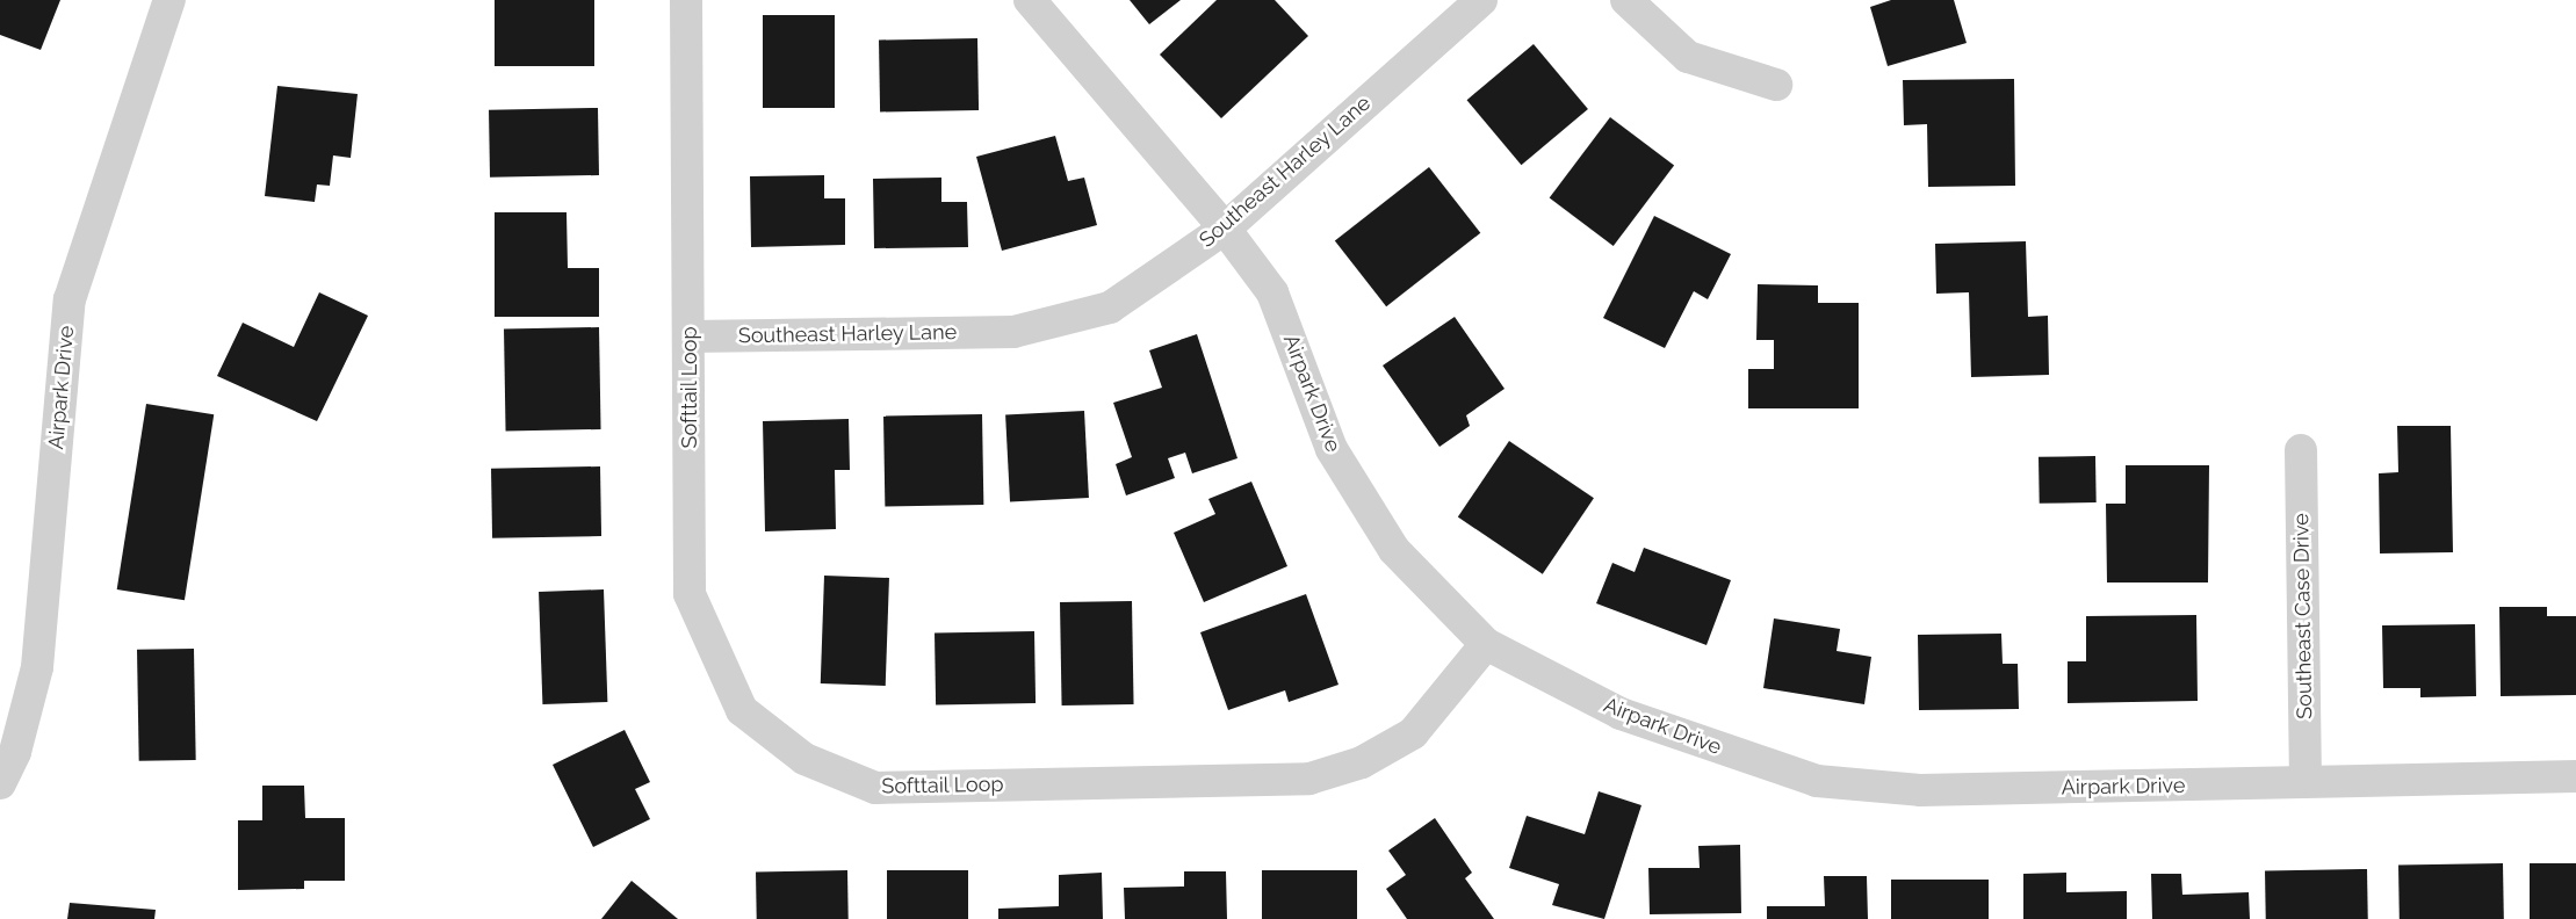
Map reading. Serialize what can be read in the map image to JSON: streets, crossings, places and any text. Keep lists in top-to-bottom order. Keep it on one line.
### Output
{"streets":{"street":["Southeast Harley Lane","Airpark Drive","Softtail Loop","Southeast Case Drive"]},"crossings":[["Southeast Harley Lane","Airpark Drive"],["Southeast Harley Lane","Softtail Loop"],["Airpark Drive","Softtail Loop"],["Airpark Drive","Southeast Case Drive"]]}
